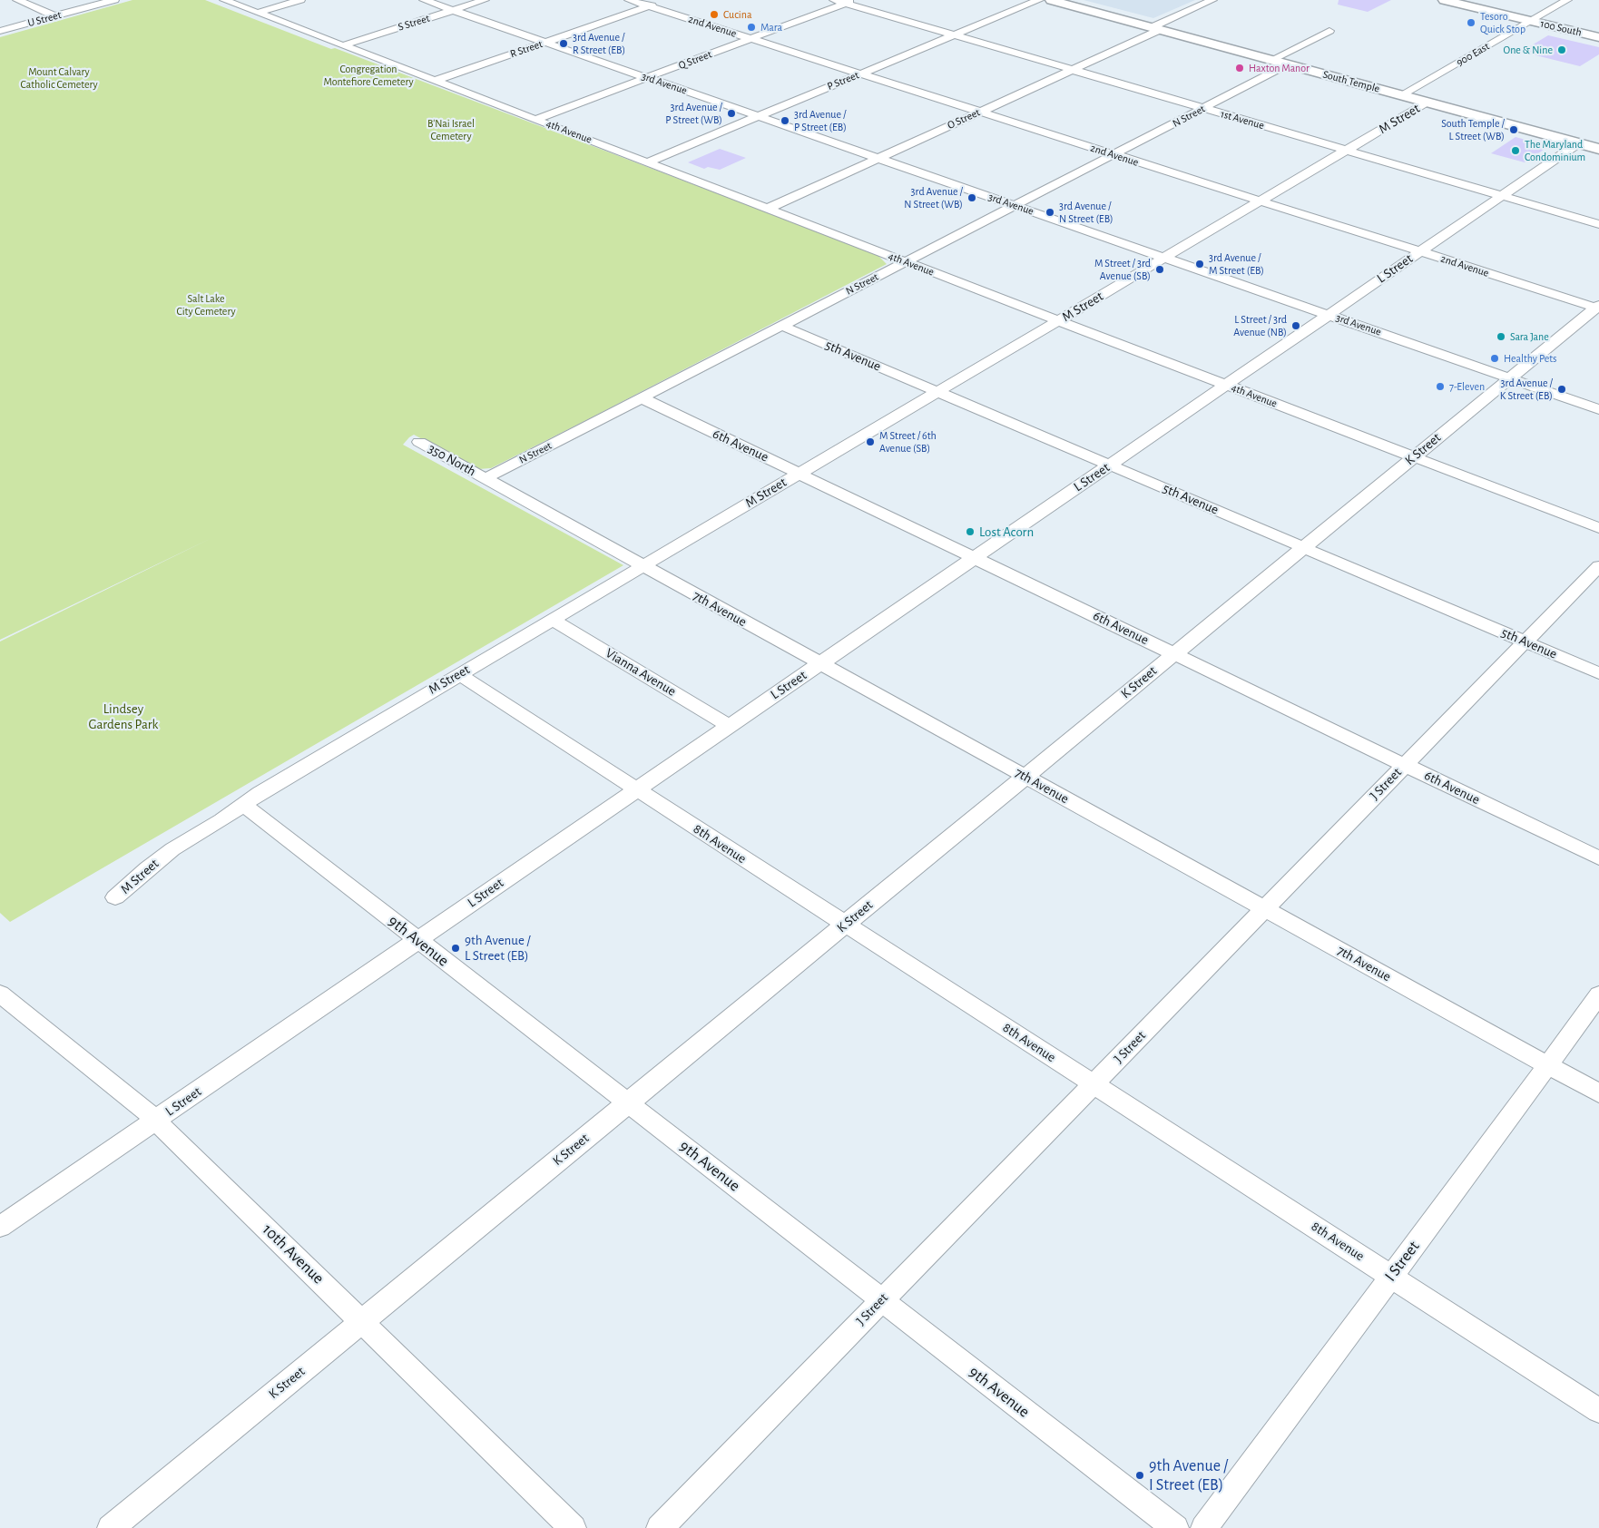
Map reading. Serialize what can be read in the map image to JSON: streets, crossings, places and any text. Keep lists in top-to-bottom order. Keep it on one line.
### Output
{"streets":{"main road":["100 South","South Temple"],"street":["U Street","S Street","2nd Avenue","R Street","900 East","Q Street","P Street","3rd Avenue","N Street","O Street","M Street","1st Avenue","4th Avenue","L Street","5th Avenue","6th Avenue","K Street","350 North","7th Avenue","Vianna Avenue","J Street","8th Avenue","9th Avenue","10th Avenue","I Street"]},"crossings":[["S Street","3rd Avenue"],["S Street","4th Avenue"],["2nd Avenue","R Street"],["2nd Avenue","Q Street"],["2nd Avenue","P Street"],["2nd Avenue","N Street"],["2nd Avenue","O Street"],["2nd Avenue","M Street"],["2nd Avenue","L Street"],["2nd Avenue","K Street"],["100 South","900 East"],["R Street","3rd Avenue"],["R Street","4th Avenue"],["900 East","South Temple"],["Q Street","3rd Avenue"],["Q Street","1st Avenue"],["Q Street","4th Avenue"],["P Street","3rd Avenue"],["P Street","1st Avenue"],["P Street","4th Avenue"],["South Temple","N Street"],["South Temple","O Street"],["South Temple","M Street"],["South Temple","L Street"],["3rd Avenue","N Street"],["3rd Avenue","O Street"],["3rd Avenue","M Street"],["3rd Avenue","L Street"],["3rd Avenue","K Street"],["N Street","1st Avenue"],["N Street","4th Avenue"],["N Street","5th Avenue"],["N Street","6th Avenue"],["N Street","350 North"],["N Street","7th Avenue"],["O Street","1st Avenue"],["O Street","4th Avenue"],["M Street","1st Avenue"],["M Street","4th Avenue"],["M Street","5th Avenue"],["M Street","6th Avenue"],["M Street","7th Avenue"],["M Street","Vianna Avenue"],["M Street","8th Avenue"],["M Street","9th Avenue"],["1st Avenue","L Street"],["4th Avenue","L Street"],["4th Avenue","K Street"],["L Street","5th Avenue"],["L Street","6th Avenue"],["L Street","7th Avenue"],["L Street","Vianna Avenue"],["L Street","8th Avenue"],["L Street","9th Avenue"],["L Street","10th Avenue"],["5th Avenue","K Street"],["5th Avenue","J Street"],["6th Avenue","K Street"],["6th Avenue","J Street"],["K Street","7th Avenue"],["K Street","8th Avenue"],["K Street","9th Avenue"],["K Street","10th Avenue"],["350 North","7th Avenue"],["7th Avenue","J Street"],["7th Avenue","I Street"],["J Street","8th Avenue"],["J Street","9th Avenue"],["8th Avenue","I Street"]],"parks":["Congregation Montefiore Cemetery","Mount Calvary Catholic Cemetery","B'Nai Israel Cemetery","Salt Lake City Cemetery","Lindsey Gardens Park"],"places":["Cucina","Tesoro Quick Stop","Mara","3rd Avenue / R Street (EB)","One & Nine","Haxton Manor","3rd Avenue / P Street (WB)","3rd Avenue / P Street (EB)","South Temple / L Street (WB)","The Maryland Condominium","3rd Avenue / N Street (WB)","3rd Avenue / N Street (EB)","3rd Avenue / M Street (EB)","M Street / 3rd Avenue (SB)","L Street / 3rd Avenue (NB)","Sara Jane","Healthy Pets","7-Eleven","3rd Avenue / K Street (EB)","M Street / 6th Avenue (SB)","Lost Acorn","9th Avenue / L Street (EB)","9th Avenue / I Street (EB)"]}
